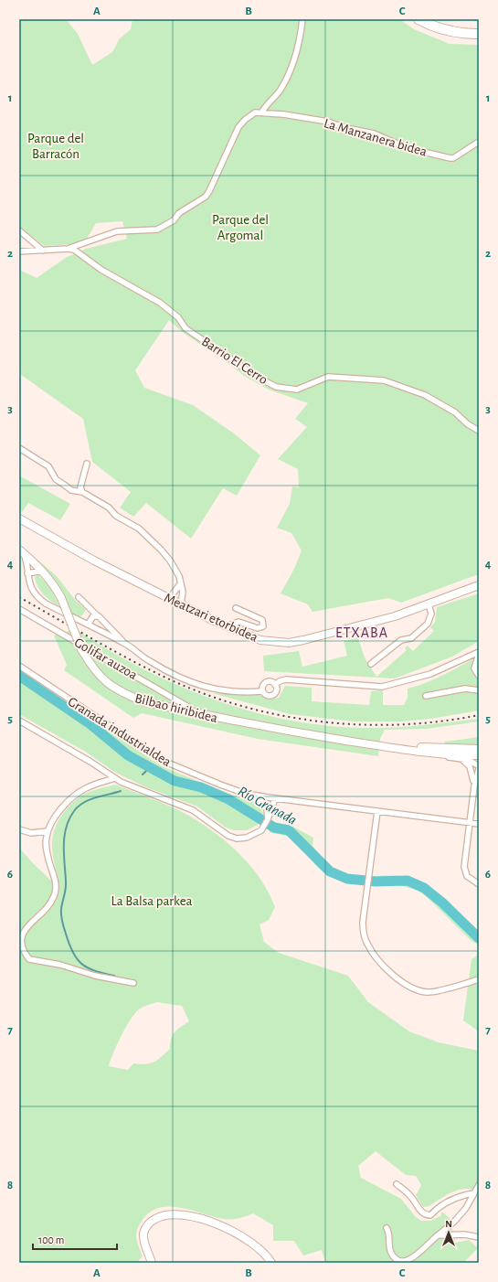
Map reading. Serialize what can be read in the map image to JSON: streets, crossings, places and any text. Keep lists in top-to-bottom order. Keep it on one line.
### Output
{"streets":{"street":["La Manzanera bidea","Barrio El Cerro","Meatzari etorbidea","Golifar auzoa","Bilbao hiribidea","Granada industrialdea"]},"crossings":[["Golifar auzoa","Bilbao hiribidea"]],"districts":["ETXABA"],"water":["Río Granada"],"parks":["Parque del Barracón","Parque del Argomal","La Balsa parkea"],"scale_bar":"100 m","north":"top","grid":{"columns":["A","B","C"],"rows":["1","2","3","4","5","6","7","8"]}}
